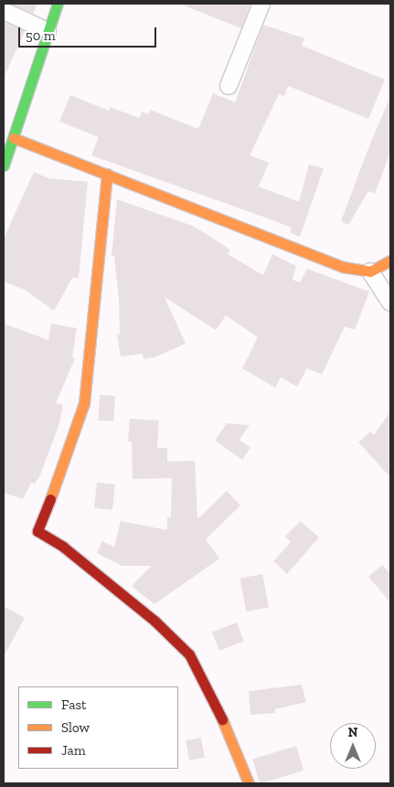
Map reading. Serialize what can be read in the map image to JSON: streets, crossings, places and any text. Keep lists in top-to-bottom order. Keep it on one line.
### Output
{"legend":["Fast","Slow","Jam"],"scale_bar":"50 m","north":"top"}
